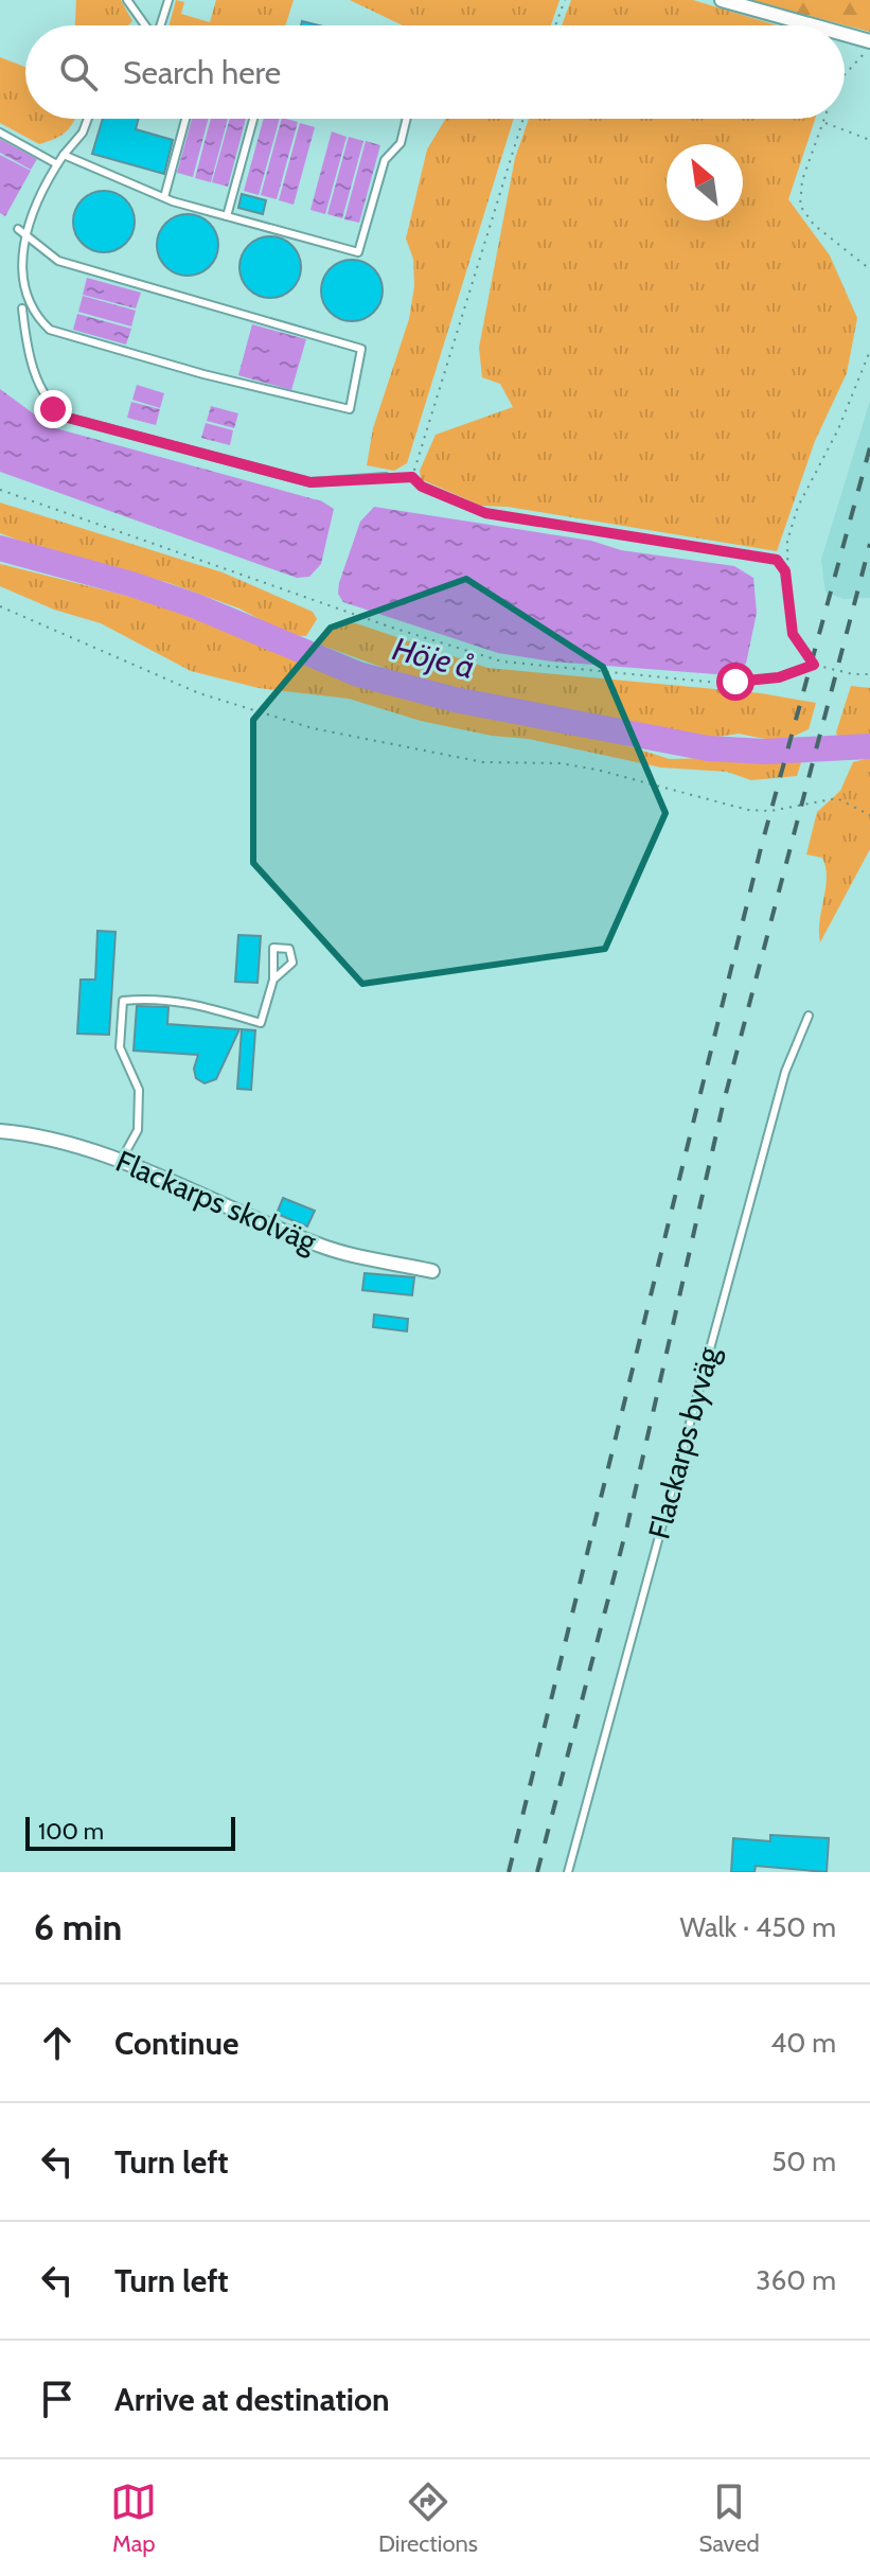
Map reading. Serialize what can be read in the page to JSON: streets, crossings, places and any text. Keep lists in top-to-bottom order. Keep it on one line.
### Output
{"streets":{"street":["Flackarps skolväg"],"lane":["Flackarps byväg"]},"water":["Höje å"],"scale_bar":"100 m","north":"top left","page":{"search":"Search here","scale":"100 m","heading":["6 min","Walk · 450 m"],"list":[["Continue","40 m"],["Turn left","50 m"],["Turn left","360 m"],"Arrive at destination"],"nav":["Map","Directions","Saved"]}}
